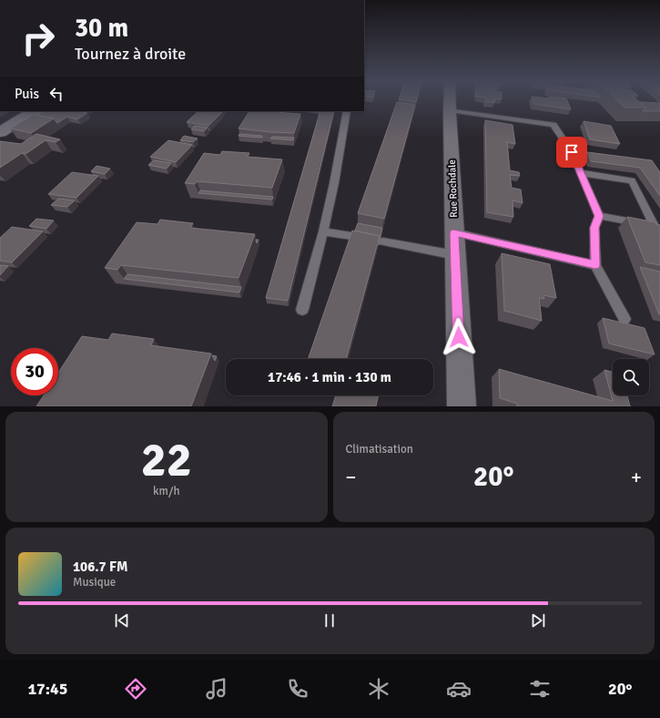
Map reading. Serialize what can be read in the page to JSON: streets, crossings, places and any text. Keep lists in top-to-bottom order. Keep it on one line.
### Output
{"streets":{"street":["Rue Rochdale"]},"page":{"turn":["30 m","Tournez à droite"],"then":"Puis","limit":"30","trip":"17:46 · 1 min · 130 m","tile":[["22","km/h"],"Climatisation"],"heat":["−","20°","+"],"song":["106.7 FM","Musique"],"tabs":["17:45","20°"]}}
